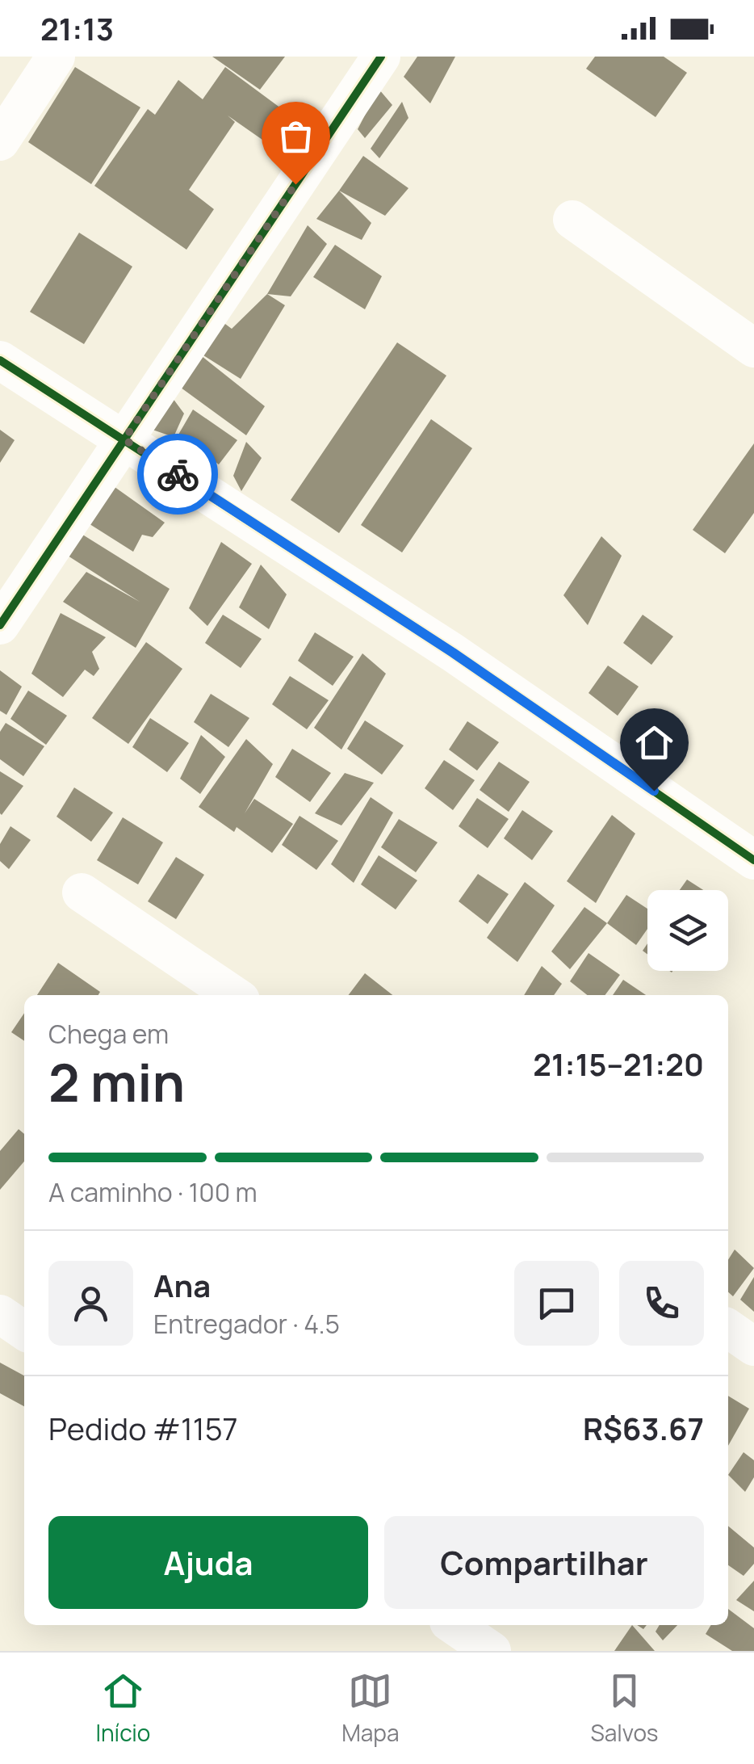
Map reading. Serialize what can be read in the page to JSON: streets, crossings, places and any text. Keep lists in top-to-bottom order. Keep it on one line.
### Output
{"page":{"status":"21:13","heading":["2 min","Chega em","21:15–21:20"],"panel":["Ana","Entregador · 4.5","Pedido #1157","R$63.67"],"bar":"A caminho · 100 m","buttons":["Ajuda","Compartilhar"],"tabs":["Início","Mapa","Salvos"]}}
